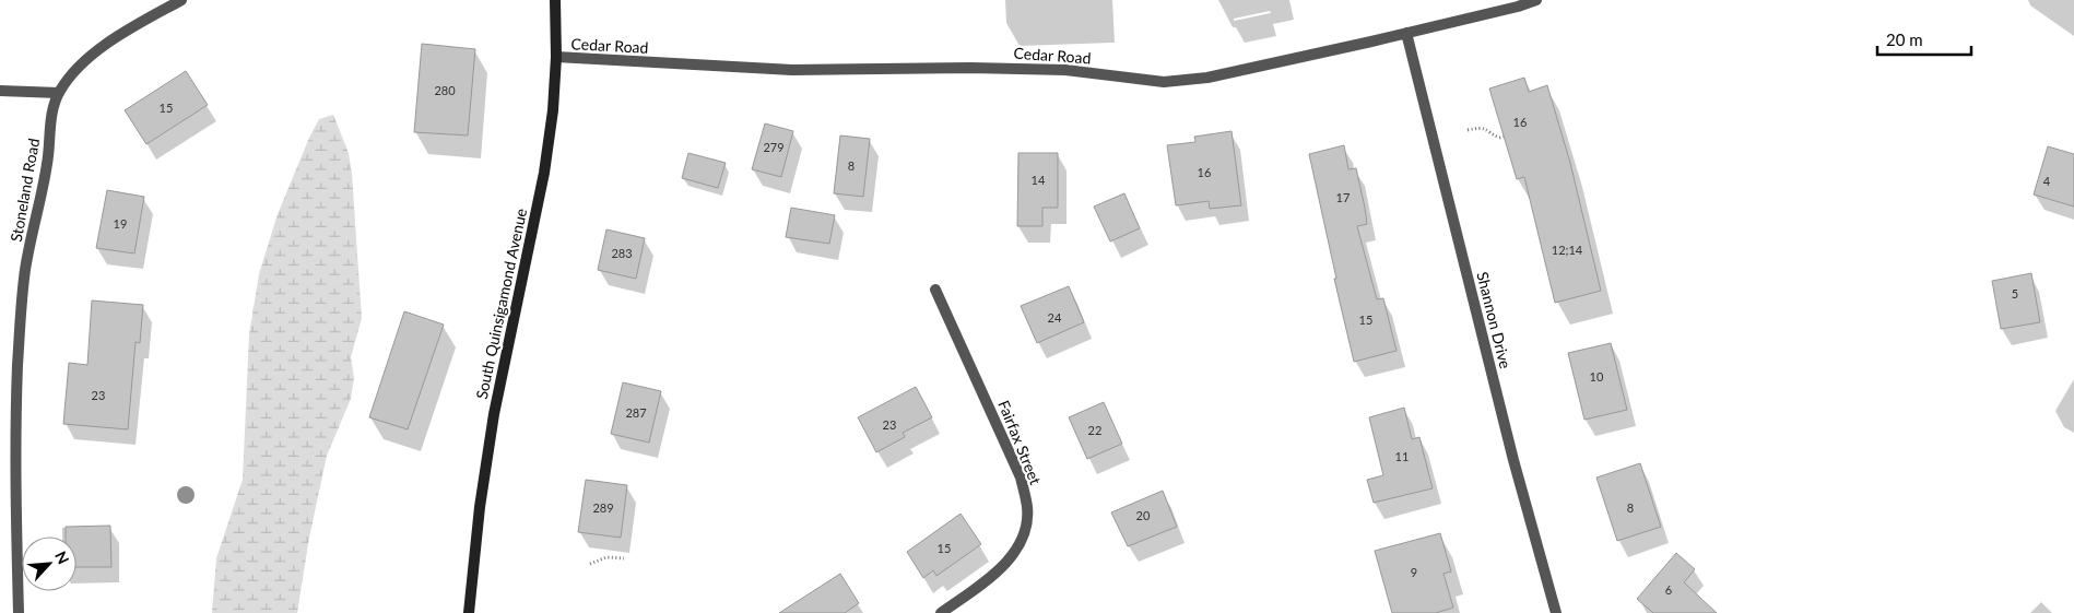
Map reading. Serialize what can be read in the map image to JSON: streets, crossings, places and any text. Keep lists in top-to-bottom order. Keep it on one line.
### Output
{"streets":{"main road":["South Quinsigamond Avenue"],"street":["Cedar Road","Stoneland Road","Shannon Drive","Fairfax Street"]},"crossings":[["Cedar Road","South Quinsigamond Avenue"],["Cedar Road","Shannon Drive"]],"house_numbers":["280","15","16","279","8","16","14","4","17","19","12;14","283","5","24","15","10","23","287","23","22","11","289","8","20","15","9","6"],"scale_bar":"20 m","north":"top right"}
